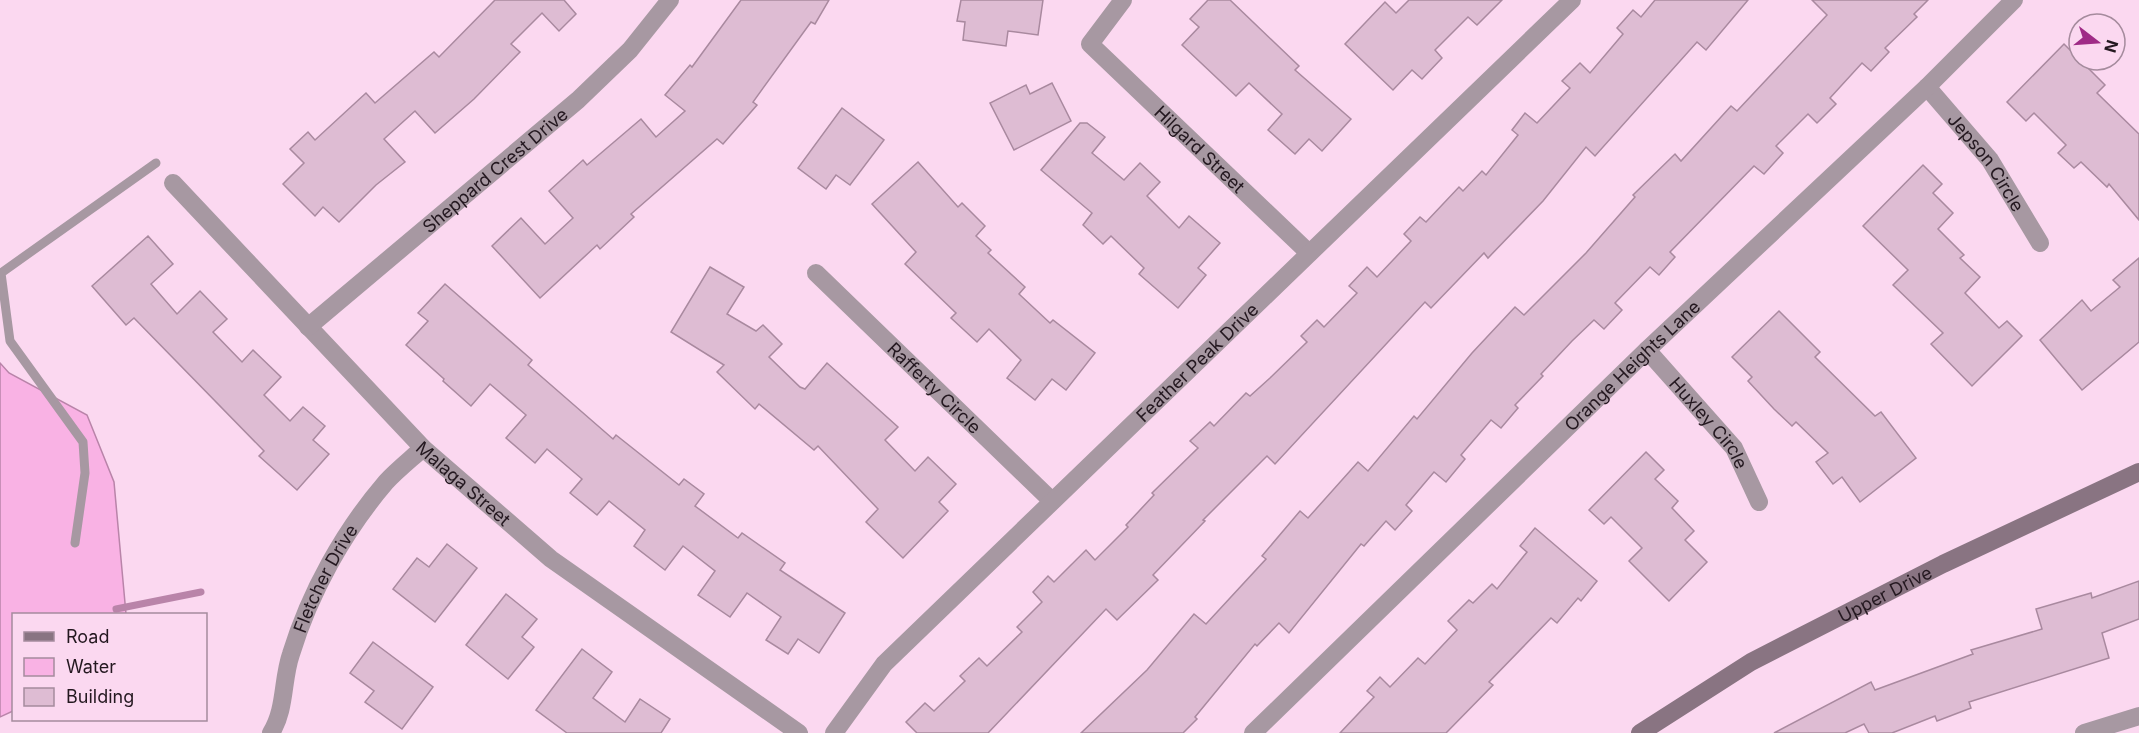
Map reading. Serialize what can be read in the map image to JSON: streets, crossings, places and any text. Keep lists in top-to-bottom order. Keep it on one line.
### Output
{"streets":{"main road":["Upper Drive"],"street":["Hilgard Street","Jepson Circle","Sheppard Crest Drive","Feather Peak Drive","Orange Heights Lane","Rafferty Circle","Huxley Circle","Malaga Street","Fletcher Drive"]},"crossings":[["Hilgard Street","Feather Peak Drive"],["Jepson Circle","Orange Heights Lane"],["Sheppard Crest Drive","Malaga Street"],["Feather Peak Drive","Rafferty Circle"],["Orange Heights Lane","Huxley Circle"],["Malaga Street","Fletcher Drive"]],"legend":["Road","Water","Building"],"north":"right"}
